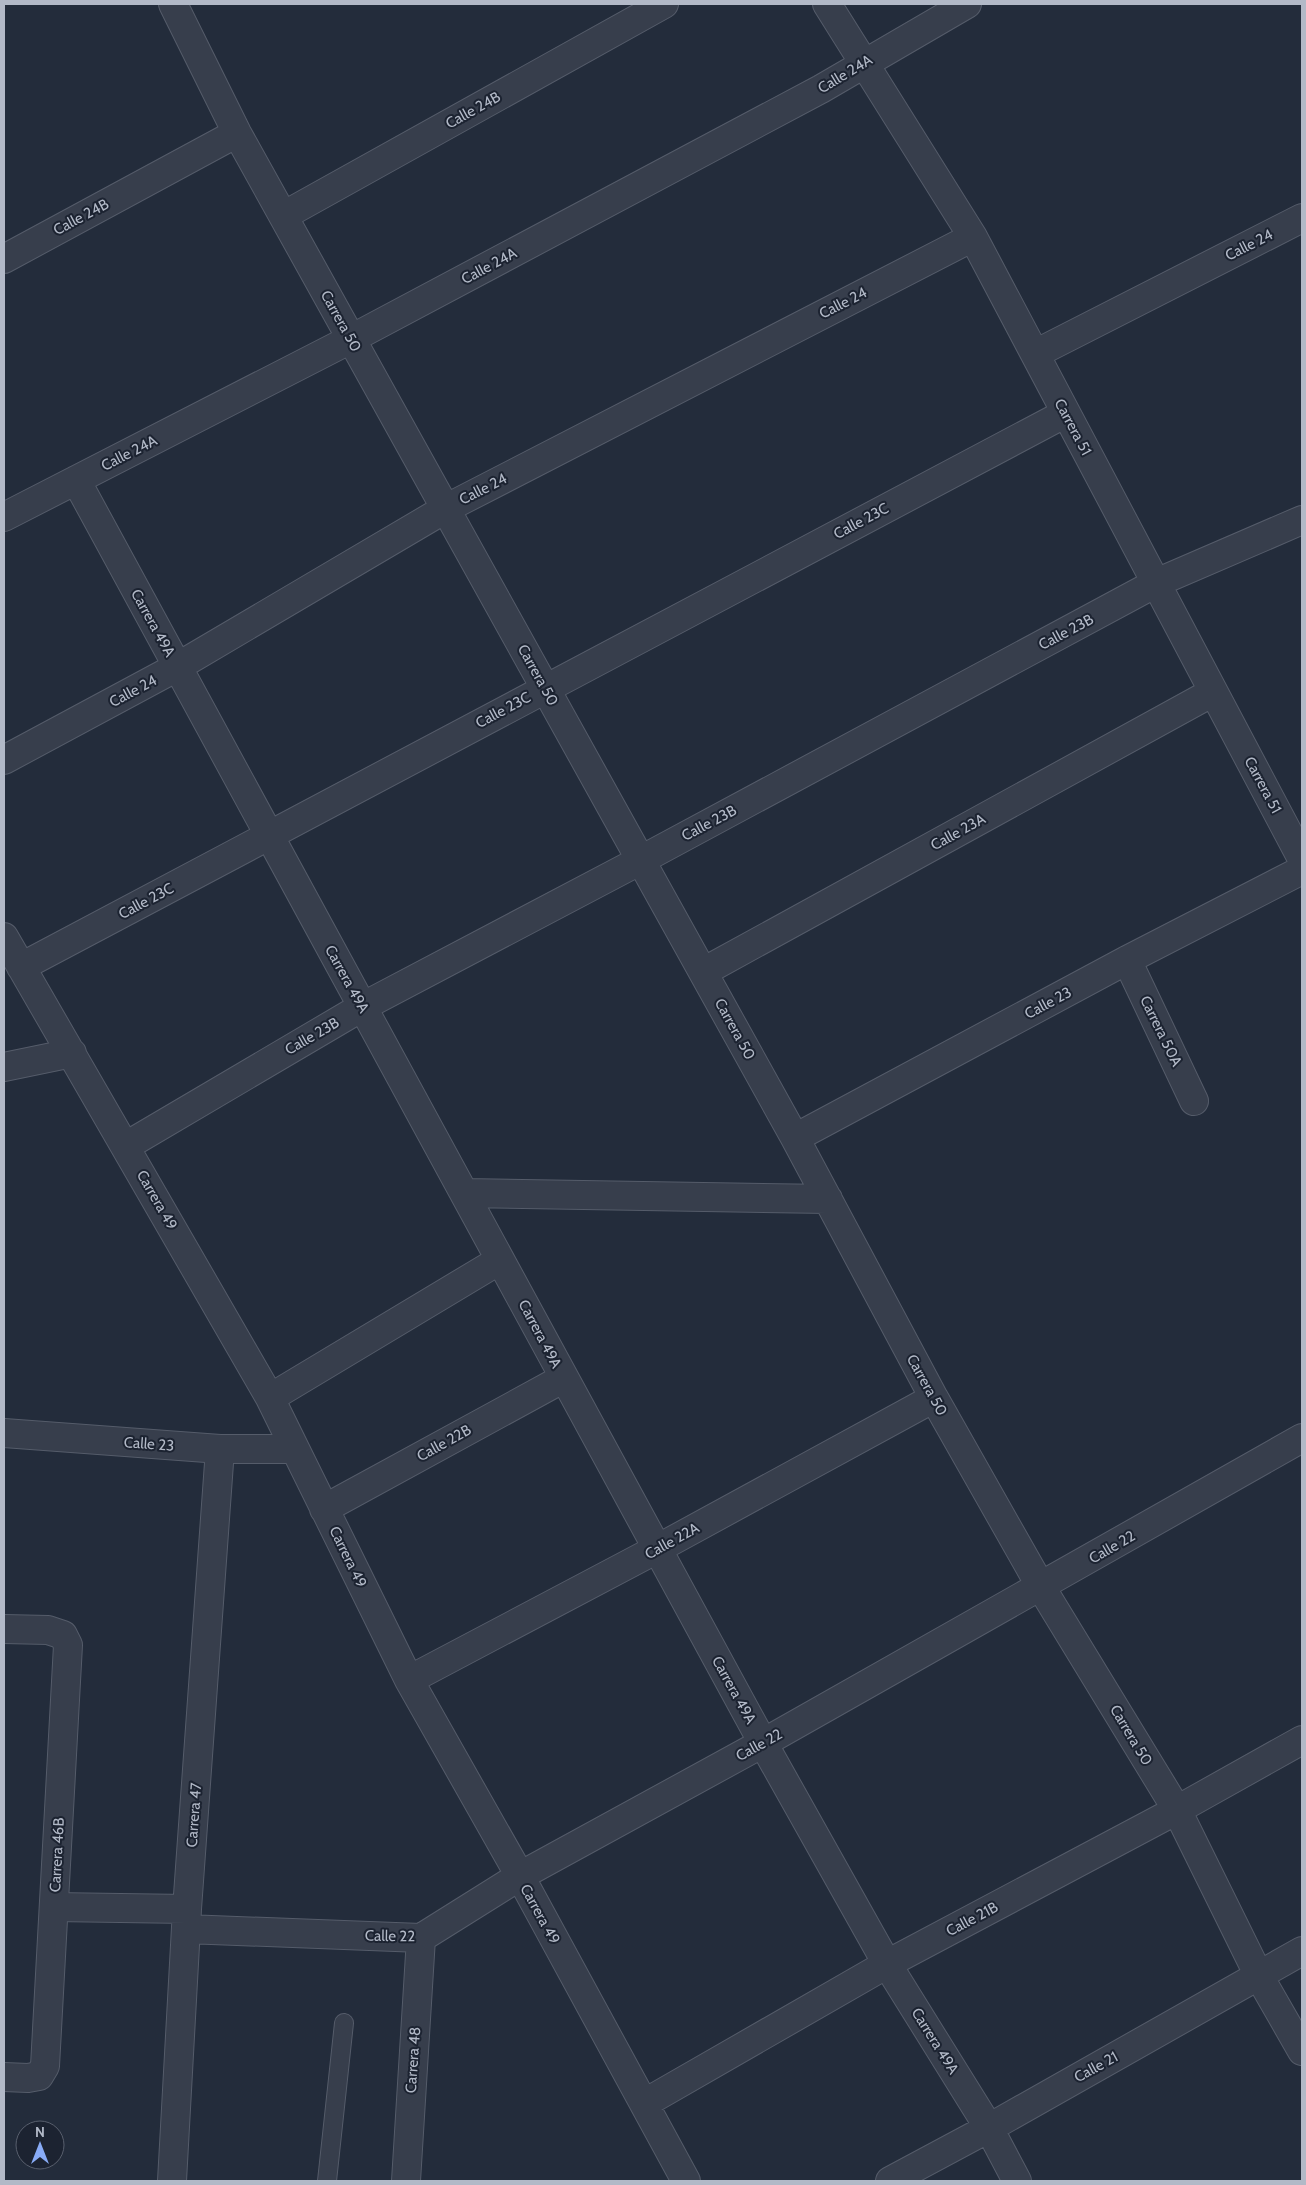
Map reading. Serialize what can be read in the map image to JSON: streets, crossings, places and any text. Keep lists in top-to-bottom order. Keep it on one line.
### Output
{"streets":{"street":["Calle 24A","Calle 24B","Calle 24","Carrera 50","Carrera 51","Calle 23C","Carrera 49A","Calle 23B","Calle 23A","Calle 23","Carrera 50A","Carrera 49","Calle 22B","Calle 22A","Calle 22","Carrera 47","Carrera 46B","Calle 21B","Carrera 48","Calle 21"]},"crossings":[["Calle 24A","Carrera 50"],["Calle 24A","Carrera 51"],["Calle 24A","Carrera 49A"],["Calle 24B","Carrera 50"],["Calle 24","Carrera 50"],["Calle 24","Carrera 51"],["Calle 24","Carrera 49A"],["Carrera 50","Calle 23C"],["Carrera 50","Calle 23B"],["Carrera 50","Calle 23A"],["Carrera 50","Calle 23"],["Carrera 50","Calle 22A"],["Carrera 50","Calle 22"],["Carrera 50","Calle 21B"],["Carrera 50","Calle 21"],["Carrera 51","Calle 23C"],["Carrera 51","Calle 23B"],["Carrera 51","Calle 23A"],["Calle 23C","Carrera 49A"],["Calle 23C","Carrera 49"],["Carrera 49A","Calle 23B"],["Carrera 49A","Calle 22B"],["Carrera 49A","Calle 22A"],["Carrera 49A","Calle 22"],["Carrera 49A","Calle 21B"],["Carrera 49A","Calle 21"],["Calle 23B","Carrera 49"],["Calle 23","Carrera 50A"],["Calle 23","Carrera 49"],["Calle 23","Carrera 47"],["Carrera 49","Calle 22B"],["Carrera 49","Calle 22A"],["Carrera 49","Calle 22"],["Carrera 49","Calle 21B"],["Calle 22","Carrera 47"],["Calle 22","Carrera 46B"],["Calle 22","Carrera 48"]],"north":"top"}
